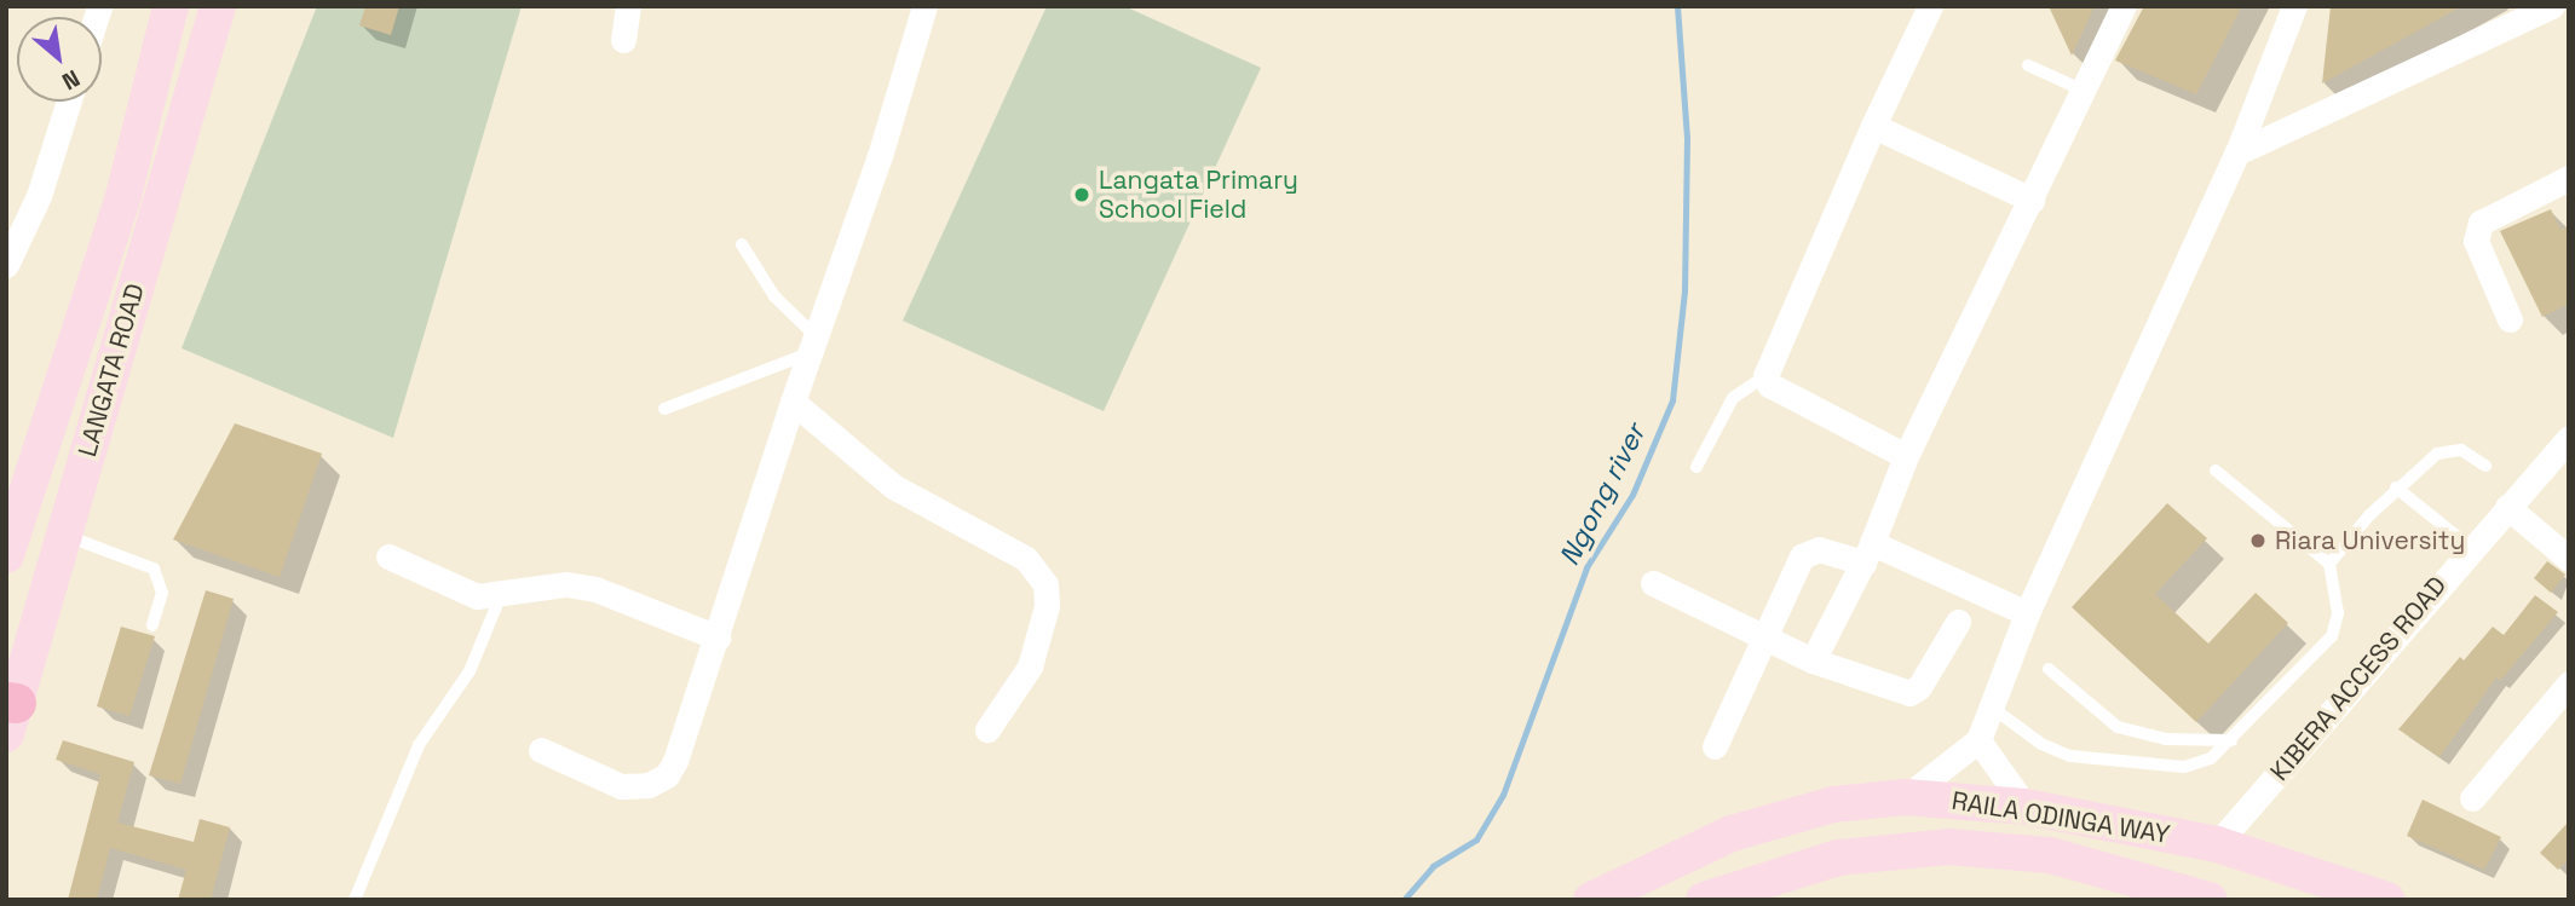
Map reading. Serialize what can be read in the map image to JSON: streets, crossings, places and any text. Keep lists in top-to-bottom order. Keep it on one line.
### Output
{"streets":{"main road":["LANGATA ROAD","RAILA ODINGA WAY"],"street":["KIBERA ACCESS ROAD"]},"crossings":[["KIBERA ACCESS ROAD","RAILA ODINGA WAY"]],"water":["Ngong river"],"places":["Langata Primary School Field","Riara University"],"north":"bottom right"}
